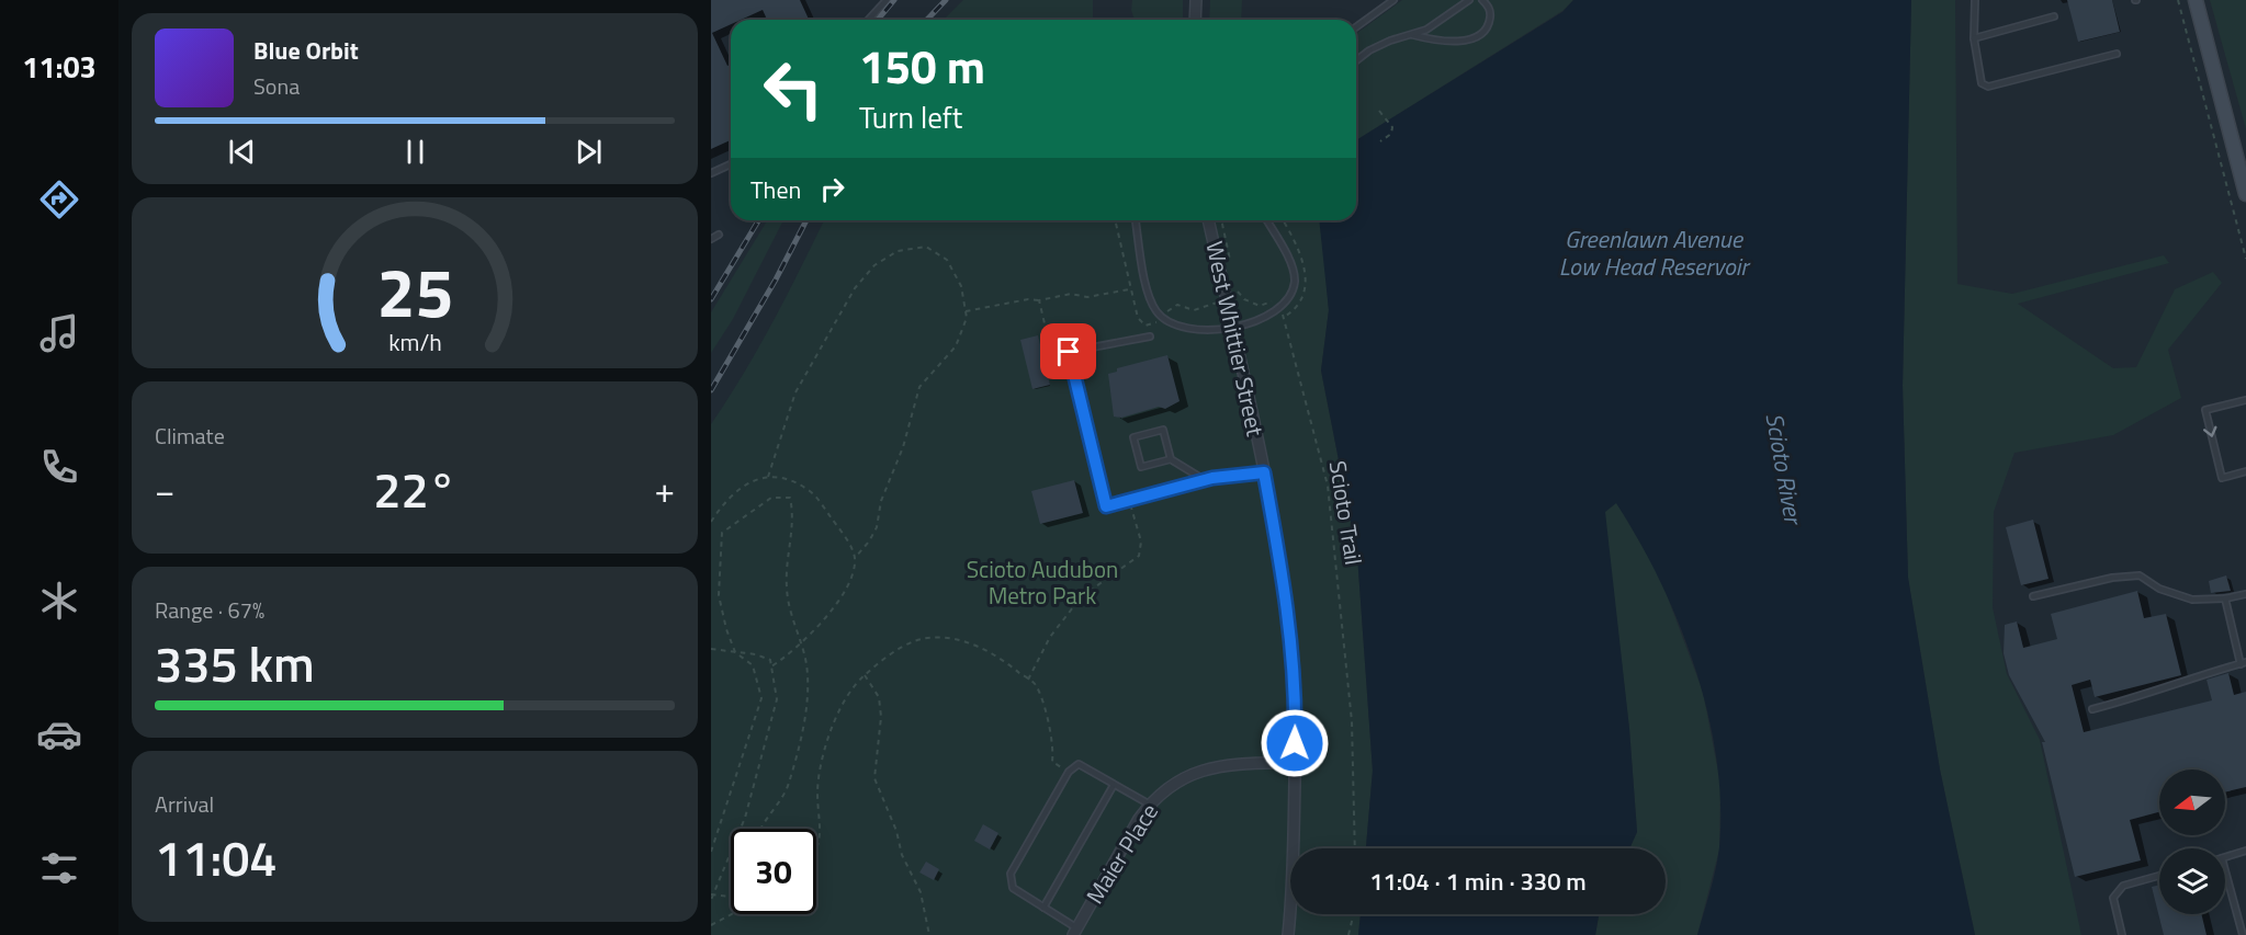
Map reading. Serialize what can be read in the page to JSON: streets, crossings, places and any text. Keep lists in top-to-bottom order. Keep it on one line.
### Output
{"streets":{"street":["West Whittier Street","Maier Place"],"path":["Scioto Trail"]},"crossings":[["West Whittier Street","Maier Place"]],"water":["Greenlawn Avenue Low Head Reservoir","Scioto River"],"parks":["Scioto Audubon Metro Park"],"north":"left","page":{"tabs":"11:03","turn":["150 m","Turn left"],"song":["Blue Orbit","Sona"],"then":"Then","tile":["Climate",["Range · 67%","335 km"],["Arrival","11:04"]],"heat":["−","22°","+"],"limit":"30","trip":"11:04 · 1 min · 330 m","gauge":["25","km/h"]}}
